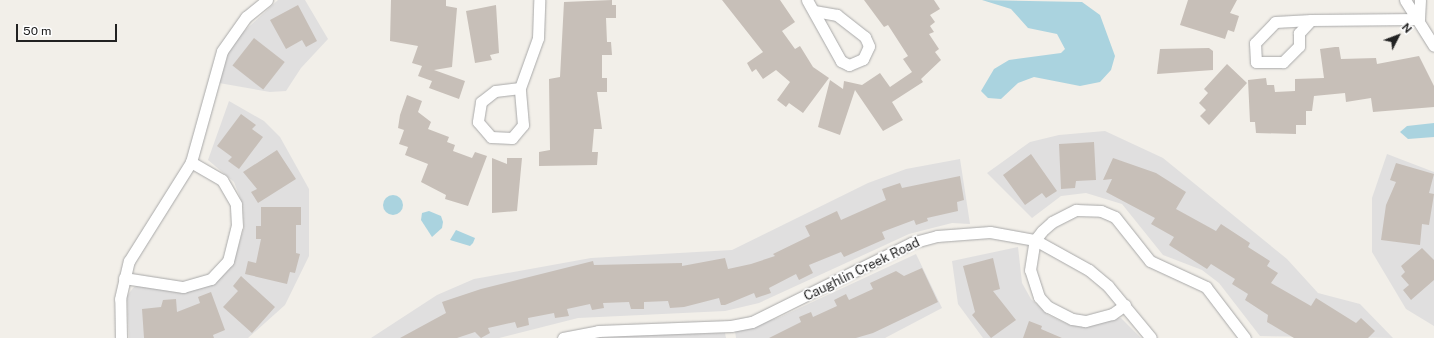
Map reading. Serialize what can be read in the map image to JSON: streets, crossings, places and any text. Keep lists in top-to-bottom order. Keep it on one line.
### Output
{"streets":{"street":["Caughlin Creek Road"]},"scale_bar":"50 m","north":"top right"}
